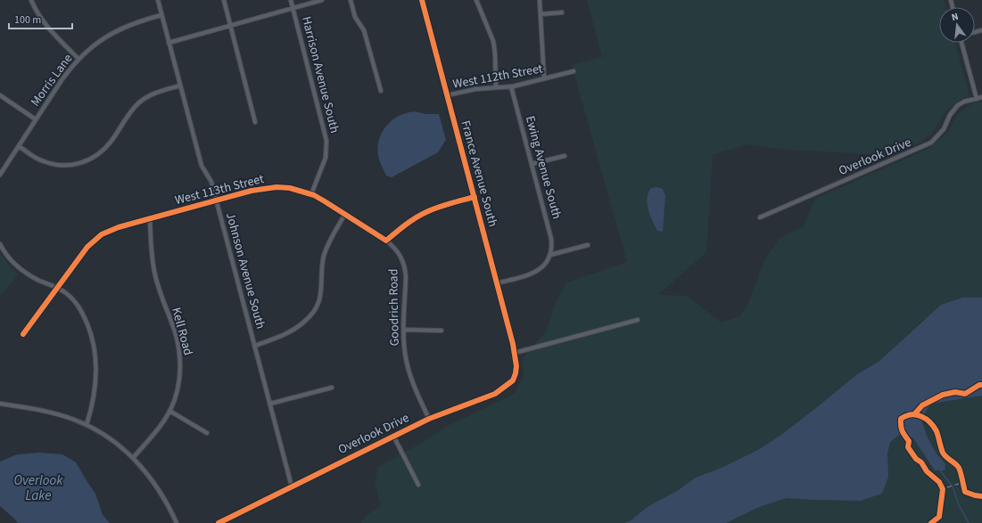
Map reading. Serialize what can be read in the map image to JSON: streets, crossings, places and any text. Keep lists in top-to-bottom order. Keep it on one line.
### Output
{"streets":{"street":["Harrison Avenue South","West 112th Street","Morris Lane","Overlook Drive","Ewing Avenue South","France Avenue South","West 113th Street","Johnson Avenue South","Goodrich Road","Kell Road"]},"crossings":[["Harrison Avenue South","West 113th Street"],["West 112th Street","Ewing Avenue South"],["West 112th Street","France Avenue South"],["Morris Lane","Johnson Avenue South"],["Overlook Drive","France Avenue South"],["Overlook Drive","Johnson Avenue South"],["Overlook Drive","Goodrich Road"],["West 113th Street","Johnson Avenue South"],["West 113th Street","Goodrich Road"],["West 113th Street","Kell Road"]],"water":["Overlook Lake"],"scale_bar":"100 m","north":"top"}
